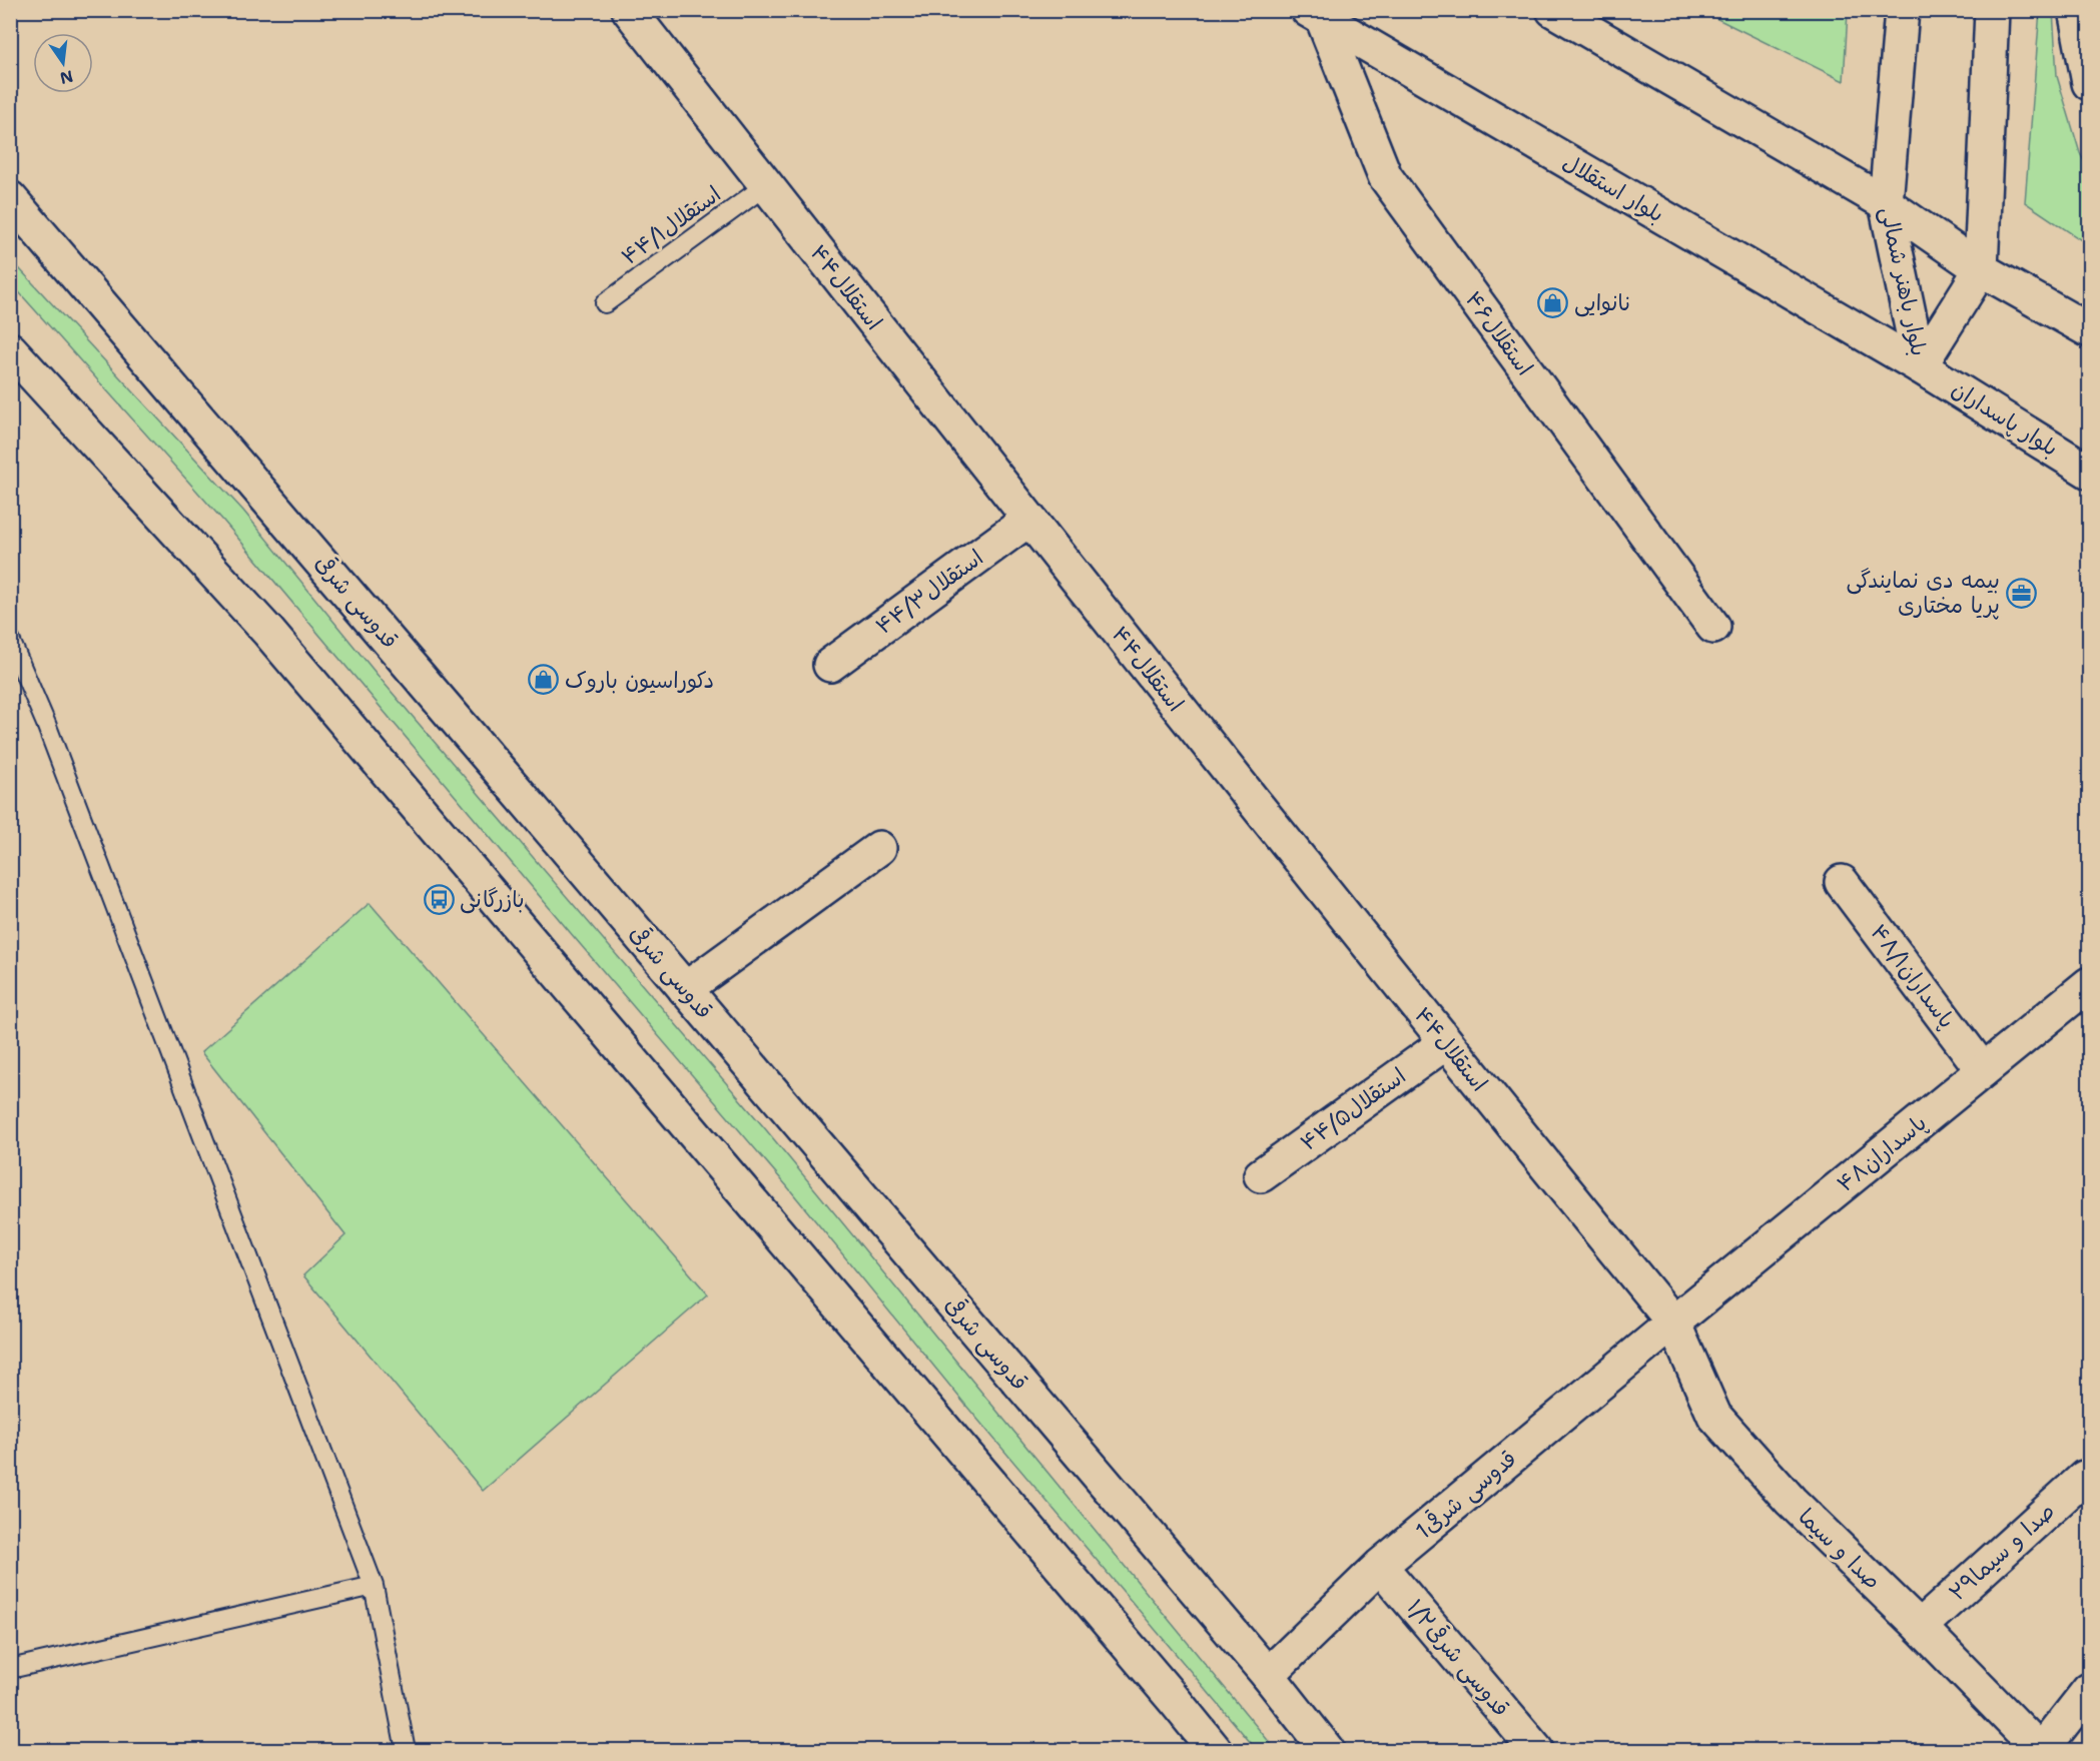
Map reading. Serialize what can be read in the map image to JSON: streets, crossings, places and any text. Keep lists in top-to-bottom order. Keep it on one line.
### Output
{"streets":{"main road":["بلوار استقلال","بلوار باهنر شمالی","استقلال۴۴","استقلال۴۶","بلوار پاسداران","استقلال۴۴/۳","قدوسی شرقی","پاسداران۴۸/۱","استقلال۴۴/۵","پاسداران۴۸","1قدوسی شرقی","صدا و سیما","صدا و سیما۲۹","قدوسی شرقی۱/۲"],"lane":["استقلال۴۴/۱"]},"crossings":[["بلوار استقلال","بلوار باهنر شمالی"],["بلوار استقلال","استقلال۴۶"],["بلوار استقلال","بلوار پاسداران"],["استقلال۴۴/۱","استقلال۴۴"],["بلوار باهنر شمالی","بلوار پاسداران"],["استقلال۴۴","استقلال۴۴/۳"],["استقلال۴۴","استقلال۴۴/۵"],["استقلال۴۴","پاسداران۴۸"],["استقلال۴۴","1قدوسی شرقی"],["استقلال۴۴","صدا و سیما"],["قدوسی شرقی","1قدوسی شرقی"],["پاسداران۴۸/۱","پاسداران۴۸"],["پاسداران۴۸","1قدوسی شرقی"],["پاسداران۴۸","صدا و سیما"],["1قدوسی شرقی","صدا و سیما"],["1قدوسی شرقی","قدوسی شرقی۱/۲"],["صدا و سیما","صدا و سیما۲۹"]],"places":{"shop":["نانوایی","دکوراسیون باروک"],"office":["بیمه دی نمایندگی پریا مختاری"],"bus stop":["بازرگانی"]},"north":"bottom"}
